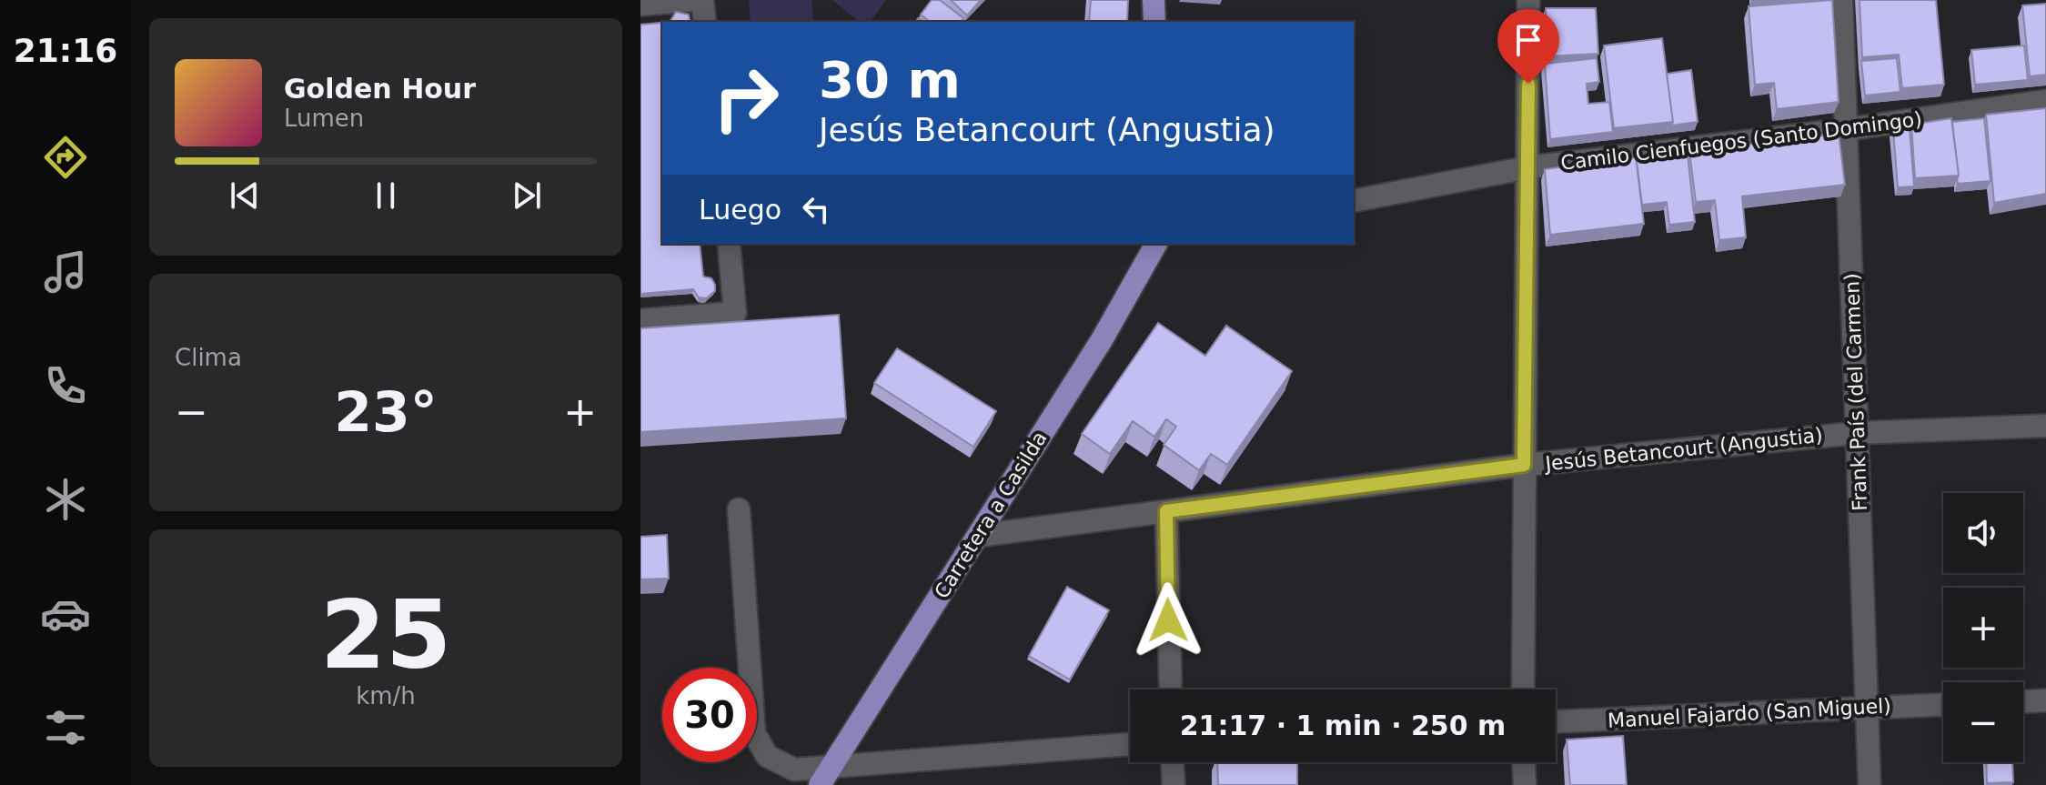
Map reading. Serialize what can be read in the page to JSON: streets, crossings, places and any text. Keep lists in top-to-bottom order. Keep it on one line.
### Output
{"streets":{"main road":["Carretera a Casilda"],"street":["Camilo Cienfuegos (Santo Domingo)","Frank País (del Carmen)","Jesús Betancourt (Angustia)","Manuel Fajardo (San Miguel)"]},"crossings":[["Camilo Cienfuegos (Santo Domingo)","Frank País (del Carmen)"],["Frank País (del Carmen)","Jesús Betancourt (Angustia)"],["Frank País (del Carmen)","Manuel Fajardo (San Miguel)"],["Jesús Betancourt (Angustia)","Carretera a Casilda"]],"page":{"tabs":"21:16","turn":["30 m","Jesús Betancourt (Angustia)"],"song":["Golden Hour","Lumen"],"then":"Luego","tile":["Clima",["25","km/h"]],"heat":["−","23°","+"],"map_buttons":["+","−"],"limit":"30","trip":"21:17 · 1 min · 250 m"}}
